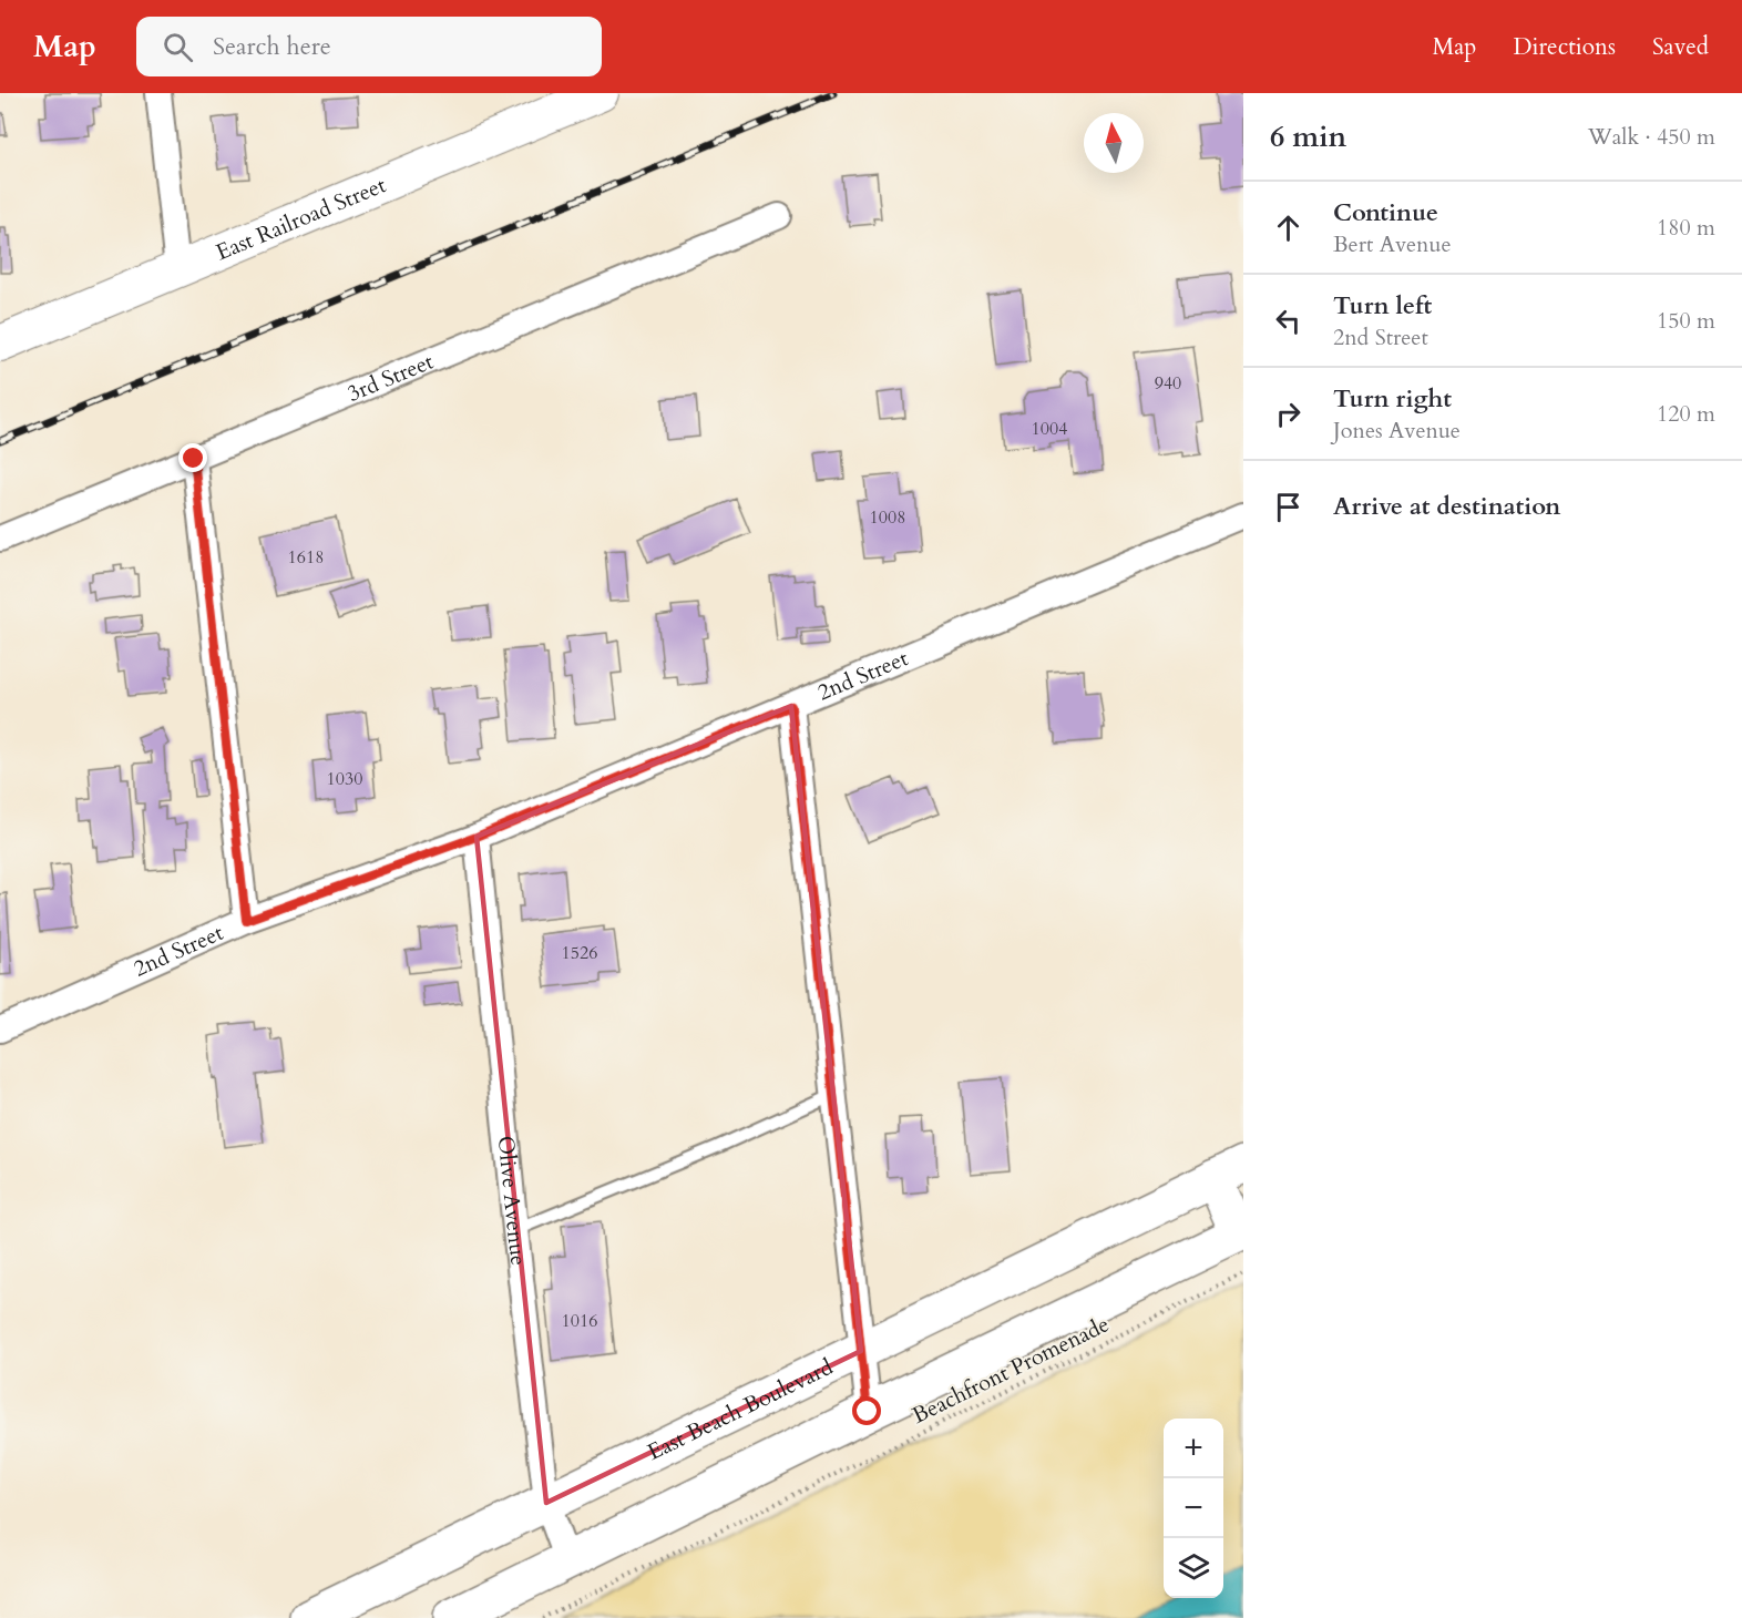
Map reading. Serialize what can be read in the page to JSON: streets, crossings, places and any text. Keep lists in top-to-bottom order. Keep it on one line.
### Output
{"streets":{"main road":["East Beach Boulevard"],"street":["East Railroad Street","3rd Street","2nd Street","Olive Avenue"],"path":["Beachfront Promenade"]},"crossings":[["2nd Street","Olive Avenue"],["Olive Avenue","East Beach Boulevard"]],"house_numbers":["940","1004","1008","1618","1030","1526","1016"],"north":"top","page":{"header":"Map","search":"Search here","nav":["Map","Directions","Saved"],"heading":["6 min","Walk · 450 m"],"list":[["Continue","Bert Avenue","180 m"],["Turn left","2nd Street","150 m"],["Turn right","Jones Avenue","120 m"],"Arrive at destination"],"map_buttons":["+","−"]}}
